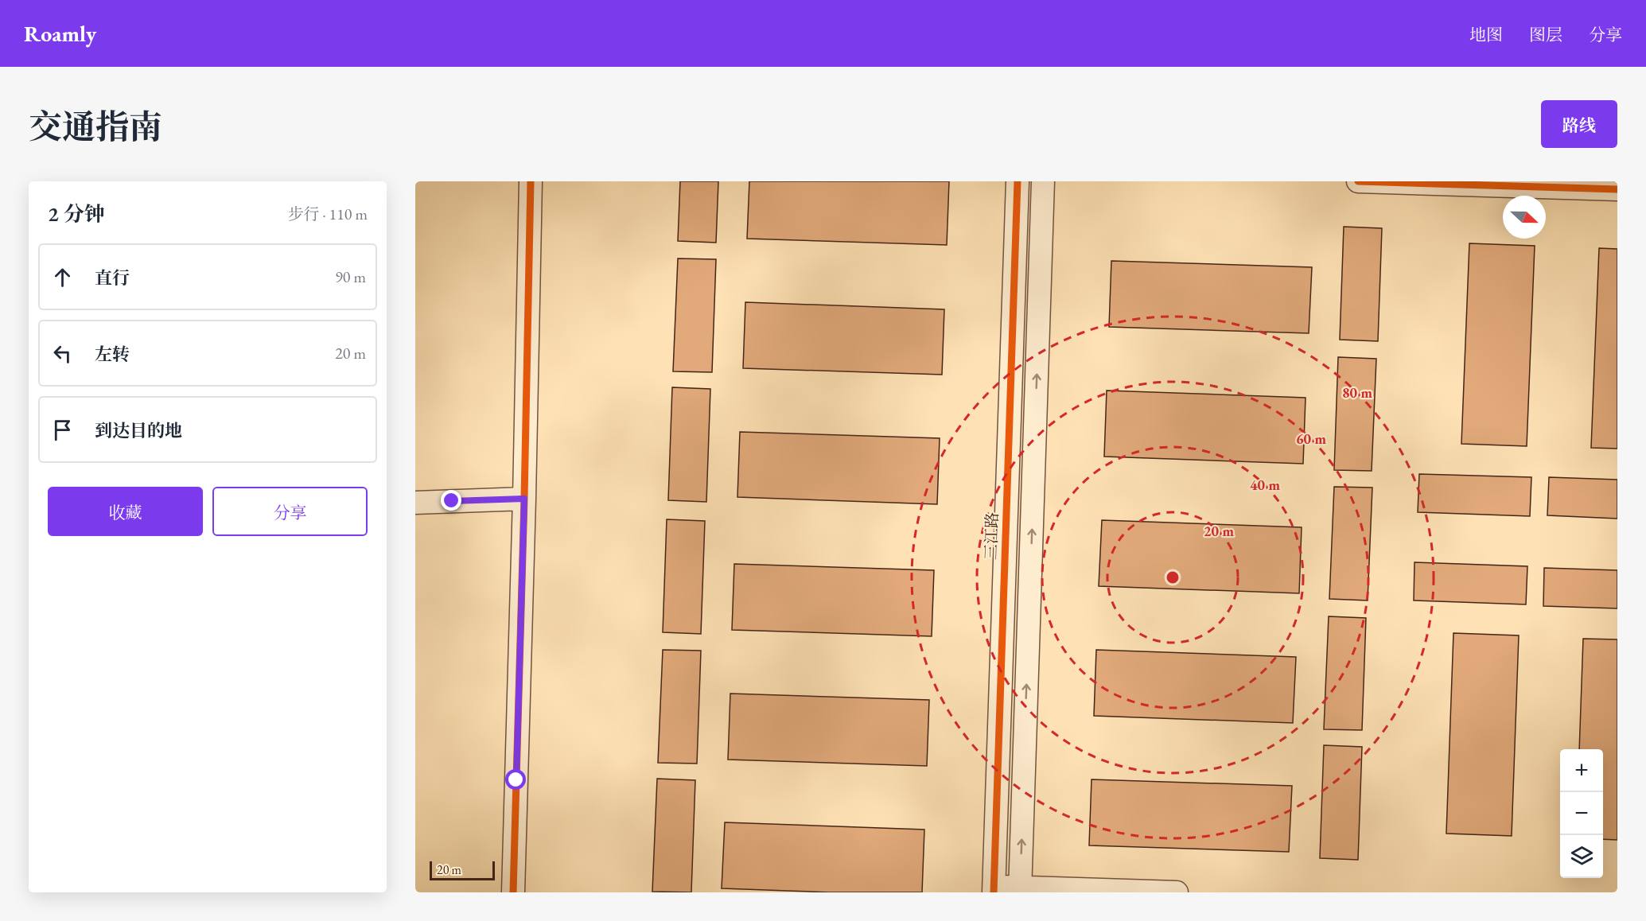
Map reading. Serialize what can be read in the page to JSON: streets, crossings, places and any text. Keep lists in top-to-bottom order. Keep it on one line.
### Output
{"streets":{"street":["三江路"]},"scale_bar":"20 m","north":"right","page":{"header":"Roamly","nav":["地图","图层","分享"],"title":"交通指南","buttons":["路线",["收藏","分享"]],"heading":["2 分钟","步行 · 110 m"],"list":[["直行","90 m"],["左转","20 m"],"到达目的地"],"map_buttons":["+","−"],"scale":"20 m"},"rings":["80 m","60 m","40 m","20 m"]}
